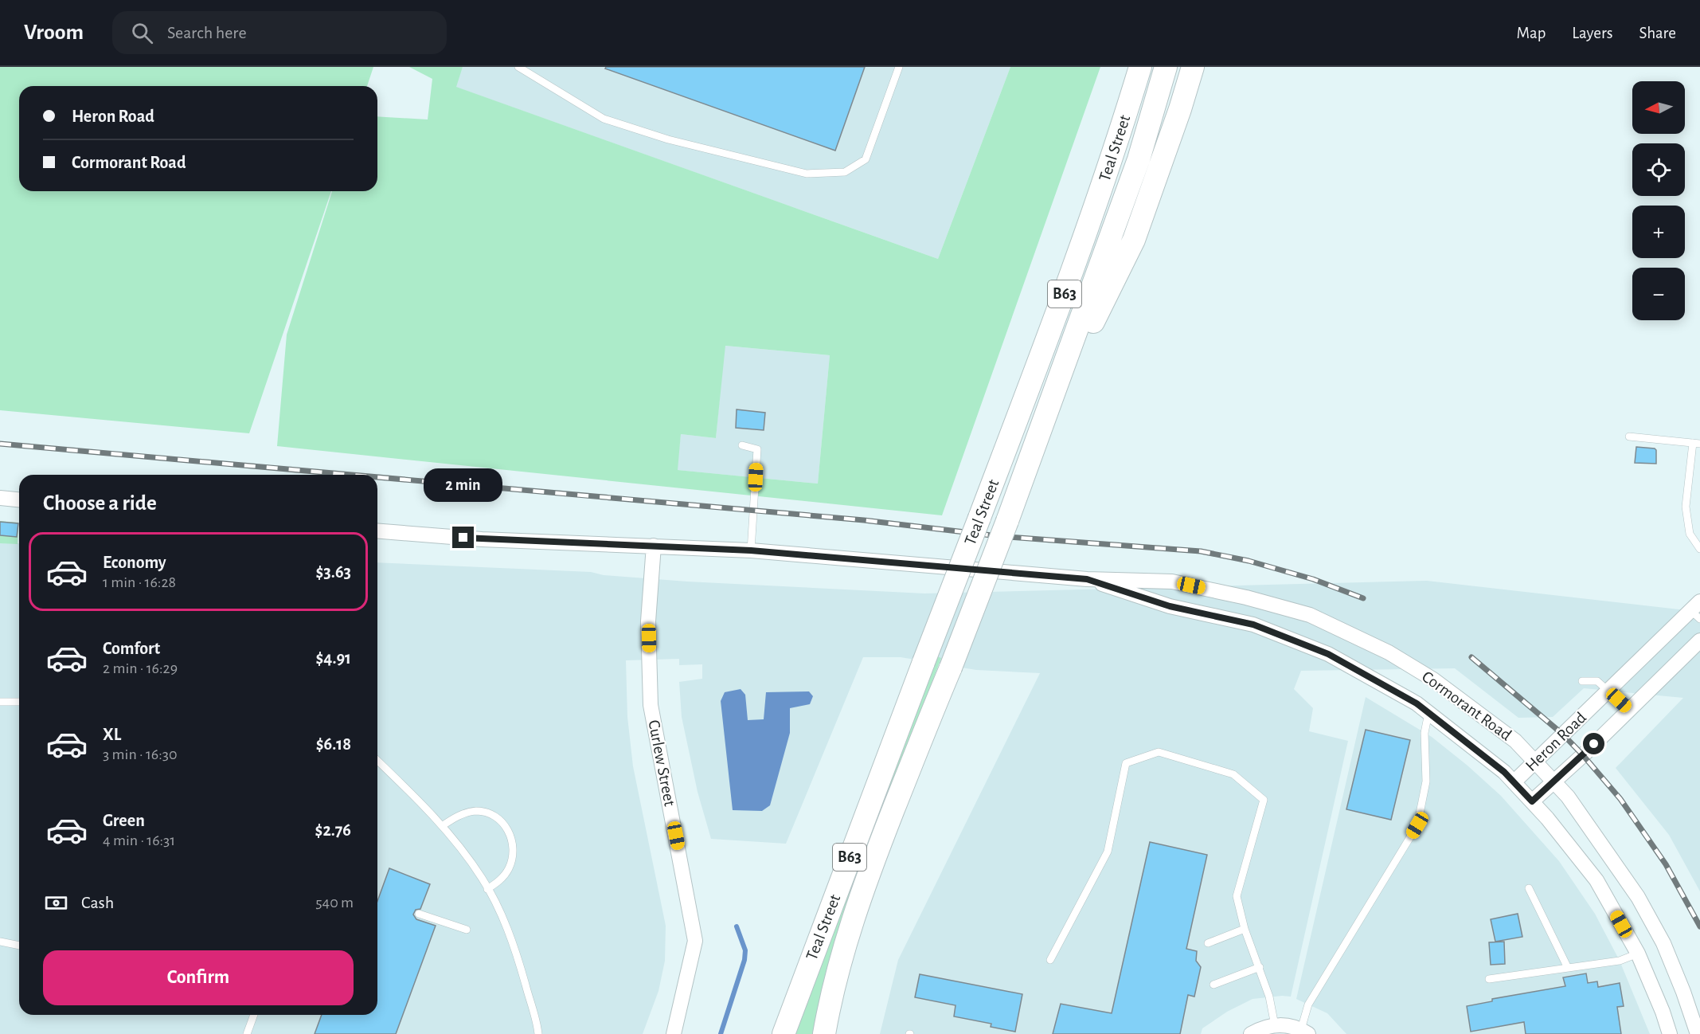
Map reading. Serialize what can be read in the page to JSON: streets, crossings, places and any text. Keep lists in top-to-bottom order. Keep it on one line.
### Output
{"streets":{"main road":["Teal Street","B63"],"street":["Cormorant Road","Heron Road","Curlew Street"]},"crossings":[["Cormorant Road","Heron Road"],["Cormorant Road","Curlew Street"]],"north":"left","page":{"header":"Vroom","search":"Search here","nav":["Map","Layers","Share"],"map_buttons":["+","−"],"banner":["Heron Road","Cormorant Road"],"bubble":"2 min","heading":"Choose a ride","list":[{"name":"Economy","note":"1 min · 16:28","value":"$3.63"},{"name":"Comfort","note":"2 min · 16:29","value":"$4.91"},{"name":"XL","note":"3 min · 16:30","value":"$6.18"},{"name":"Green","note":"4 min · 16:31","value":"$2.76"}],"pay":["Cash","540 m"],"buttons":"Confirm"}}
